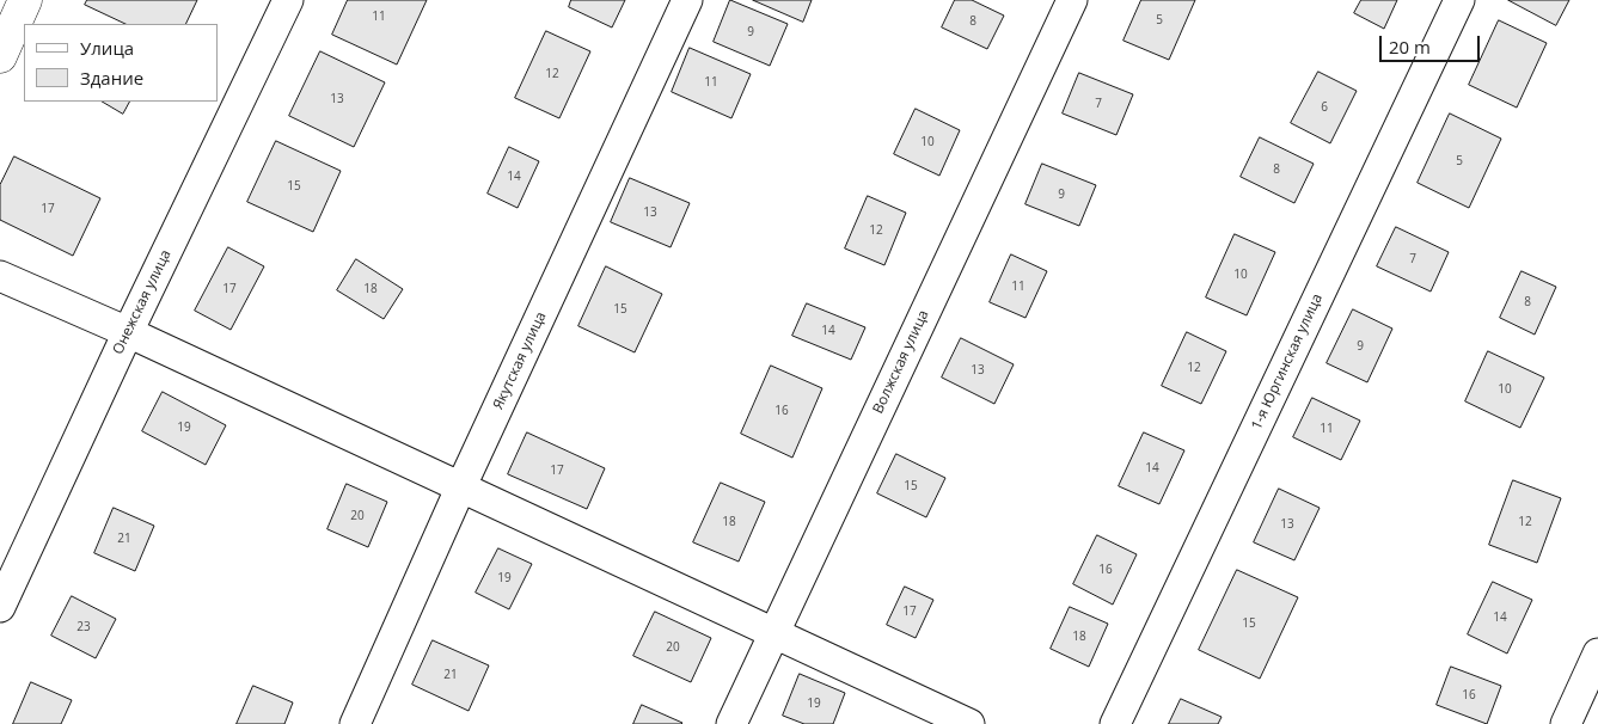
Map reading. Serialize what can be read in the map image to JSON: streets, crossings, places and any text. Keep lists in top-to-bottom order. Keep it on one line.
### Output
{"streets":{"street":["Онежская улица","Якутская улица","Волжская улица","1-я Юргинская улица"]},"house_numbers":["11","5","8","9","12","11","13","7","6","10","5","8","14","15","9","17","13","12","7","10","11","17","18","8","15","14","9","12","13","10","16","19","11","14","17","15","20","18","12","13","21","16","19","17","14","15","23","18","20","21","16","19"],"legend":["Улица","Здание"],"scale_bar":"20 m"}
